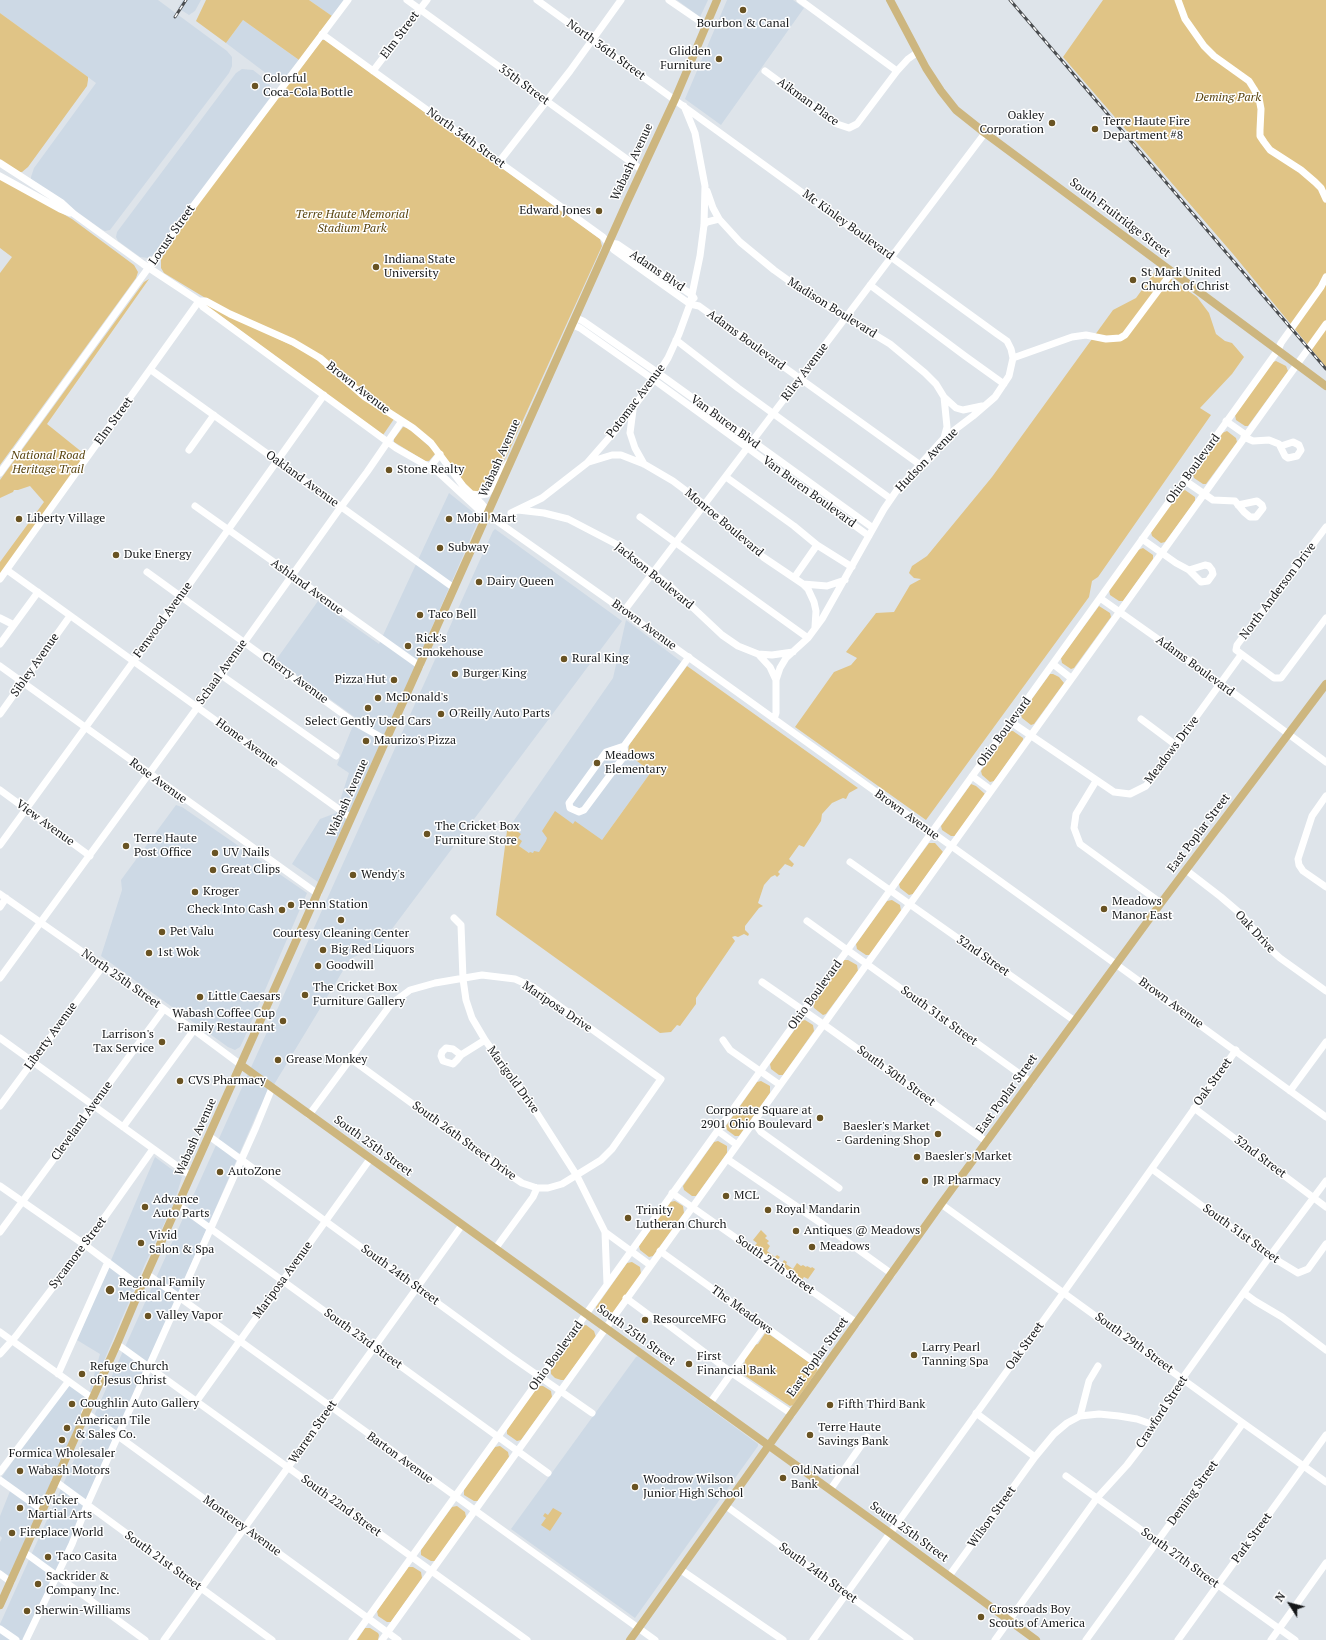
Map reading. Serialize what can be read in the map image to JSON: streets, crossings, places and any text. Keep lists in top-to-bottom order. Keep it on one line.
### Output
{"streets":{"main road":["Wabash Avenue","South Fruitridge Street","East Poplar Street","South 25th Street"],"street":["Elm Street","North 36th Street","35th Street","Aikman Place","North 34th Street","Mc Kinley Boulevard","Locust Street","Adams Blvd","Madison Boulevard","Adams Boulevard","Riley Avenue","Brown Avenue","Potomac Avenue","Van Buren Blvd","Hudson Avenue","Ohio Boulevard","Oakland Avenue","Van Buren Boulevard","Monroe Boulevard","Jackson Boulevard","Ashland Avenue","North Anderson Drive","Fenwood Avenue","Sibley Avenue","Schaal Avenue","Cherry Avenue","Home Avenue","Meadows Drive","Rose Avenue","View Avenue","Oak Drive","32nd Street","North 25th Street","Mariposa Drive","South 31st Street","Liberty Avenue","South 30th Street","Marigold Drive","Oak Street","Cleveland Avenue","South 26th Street Drive","Sycamore Street","South 27th Street","South 24th Street","Mariposa Avenue","The Meadows","South 23rd Street","South 29th Street","Crawford Street","Warren Street","Barton Avenue","Deming Street","South 22nd Street","Wilson Street","Monterey Avenue","Park Street","South 21st Street"]},"crossings":[["Elm Street","35th Street"],["Elm Street","North 34th Street"],["Elm Street","Brown Avenue"],["Elm Street","Oakland Avenue"],["Elm Street","Home Avenue"],["North 36th Street","Wabash Avenue"],["North 36th Street","Mc Kinley Boulevard"],["35th Street","Wabash Avenue"],["North 34th Street","Wabash Avenue"],["North 34th Street","Locust Street"],["North 34th Street","Adams Boulevard"],["Wabash Avenue","Mc Kinley Boulevard"],["Wabash Avenue","Adams Boulevard"],["Wabash Avenue","Brown Avenue"],["Wabash Avenue","Van Buren Blvd"],["Wabash Avenue","Oakland Avenue"],["Wabash Avenue","Van Buren Boulevard"],["Wabash Avenue","Ashland Avenue"],["Wabash Avenue","Cherry Avenue"],["Wabash Avenue","Home Avenue"],["Wabash Avenue","Rose Avenue"],["Wabash Avenue","North 25th Street"],["Wabash Avenue","South 25th Street"],["Wabash Avenue","South 24th Street"],["Wabash Avenue","South 23rd Street"],["Wabash Avenue","Barton Avenue"],["Wabash Avenue","South 22nd Street"],["Wabash Avenue","Monterey Avenue"],["Wabash Avenue","South 21st Street"],["South Fruitridge Street","Riley Avenue"],["South Fruitridge Street","Ohio Boulevard"],["Mc Kinley Boulevard","Riley Avenue"],["Mc Kinley Boulevard","Potomac Avenue"],["Mc Kinley Boulevard","Hudson Avenue"],["Locust Street","Brown Avenue"],["Adams Blvd","Adams Boulevard"],["Adams Blvd","Potomac Avenue"],["Madison Boulevard","Riley Avenue"],["Madison Boulevard","Potomac Avenue"],["Madison Boulevard","Hudson Avenue"],["Adams Boulevard","Riley Avenue"],["Adams Boulevard","Potomac Avenue"],["Adams Boulevard","Hudson Avenue"],["Adams Boulevard","Ohio Boulevard"],["Adams Boulevard","North Anderson Drive"],["Adams Boulevard","Meadows Drive"],["Adams Boulevard","East Poplar Street"],["Riley Avenue","Brown Avenue"],["Riley Avenue","Van Buren Blvd"],["Riley Avenue","Van Buren Boulevard"],["Riley Avenue","Monroe Boulevard"],["Riley Avenue","Jackson Boulevard"],["Brown Avenue","Hudson Avenue"],["Brown Avenue","Ohio Boulevard"],["Brown Avenue","Fenwood Avenue"],["Brown Avenue","Schaal Avenue"],["Brown Avenue","East Poplar Street"],["Brown Avenue","Oak Street"],["Potomac Avenue","Van Buren Blvd"],["Potomac Avenue","Van Buren Boulevard"],["Potomac Avenue","Monroe Boulevard"],["Potomac Avenue","Jackson Boulevard"],["Van Buren Blvd","Hudson Avenue"],["Van Buren Blvd","Van Buren Boulevard"],["Hudson Avenue","Van Buren Boulevard"],["Hudson Avenue","Monroe Boulevard"],["Hudson Avenue","Jackson Boulevard"],["Ohio Boulevard","Meadows Drive"],["Ohio Boulevard","32nd Street"],["Ohio Boulevard","South 31st Street"],["Ohio Boulevard","South 30th Street"],["Ohio Boulevard","Marigold Drive"],["Ohio Boulevard","South 25th Street"],["Ohio Boulevard","South 27th Street"],["Ohio Boulevard","South 24th Street"],["Ohio Boulevard","The Meadows"],["Ohio Boulevard","South 23rd Street"],["Ohio Boulevard","Barton Avenue"],["Ohio Boulevard","South 22nd Street"],["Ohio Boulevard","Monterey Avenue"],["Oakland Avenue","Fenwood Avenue"],["Oakland Avenue","Schaal Avenue"],["Ashland Avenue","Fenwood Avenue"],["Ashland Avenue","Schaal Avenue"],["North Anderson Drive","Meadows Drive"],["Fenwood Avenue","Cherry Avenue"],["Fenwood Avenue","Home Avenue"],["Fenwood Avenue","Rose Avenue"],["Fenwood Avenue","View Avenue"],["Sibley Avenue","Home Avenue"],["Sibley Avenue","Rose Avenue"],["Schaal Avenue","Cherry Avenue"],["Schaal Avenue","Home Avenue"],["Schaal Avenue","Rose Avenue"],["Schaal Avenue","View Avenue"],["Schaal Avenue","North 25th Street"],["East Poplar Street","Oak Drive"],["East Poplar Street","32nd Street"],["East Poplar Street","South 31st Street"],["East Poplar Street","South 30th Street"],["East Poplar Street","South 25th Street"],["East Poplar Street","South 27th Street"],["East Poplar Street","South 24th Street"],["East Poplar Street","The Meadows"],["East Poplar Street","South 29th Street"],["East Poplar Street","Barton Avenue"],["32nd Street","Oak Street"],["32nd Street","Crawford Street"],["North 25th Street","Liberty Avenue"],["North 25th Street","Cleveland Avenue"],["North 25th Street","South 25th Street"],["Mariposa Drive","Marigold Drive"],["Mariposa Drive","South 26th Street Drive"],["Mariposa Drive","South 25th Street"],["South 31st Street","Oak Street"],["South 31st Street","Crawford Street"],["Marigold Drive","South 26th Street Drive"],["Oak Street","South 25th Street"],["Oak Street","South 24th Street"],["Oak Street","South 29th Street"],["South 25th Street","Mariposa Avenue"],["South 25th Street","Crawford Street"],["South 25th Street","Warren Street"],["South 25th Street","Wilson Street"],["South 27th Street","Crawford Street"],["South 27th Street","Deming Street"],["South 27th Street","Park Street"],["South 24th Street","Mariposa Avenue"],["South 24th Street","Warren Street"],["Mariposa Avenue","South 23rd Street"],["Mariposa Avenue","Barton Avenue"],["Mariposa Avenue","South 22nd Street"],["South 23rd Street","Warren Street"],["South 29th Street","Crawford Street"],["South 29th Street","Deming Street"],["South 29th Street","Park Street"],["Warren Street","Barton Avenue"],["Warren Street","South 22nd Street"],["Warren Street","Monterey Avenue"],["Warren Street","South 21st Street"]],"parks":["Deming Park","Terre Haute Memorial Stadium Park","National Road Heritage Trail"],"places":["Bourbon & Canal","Glidden Furniture","Colorful Coca-Cola Bottle","Oakley Corporation","Terre Haute Fire Department #8","Edward Jones","Indiana State University","St Mark United Church of Christ","Stone Realty","Liberty Village","Mobil Mart","Subway","Duke Energy","Dairy Queen","Taco Bell","Rick's Smokehouse","Rural King","Burger King","Pizza Hut","McDonald's","Select Gently Used Cars","O'Reilly Auto Parts","Maurizo's Pizza","Meadows Elementary","The Cricket Box Furniture Store","Terre Haute Post Office","UV Nails","Great Clips","Wendy's","Kroger","Penn Station","Meadows Manor East","Check Into Cash","Courtesy Cleaning Center","Pet Valu","Big Red Liquors","1st Wok","Goodwill","The Cricket Box Furniture Gallery","Little Caesars","Wabash Coffee Cup Family Restaurant","Larrison's Tax Service","Grease Monkey","CVS Pharmacy","Corporate Square at 2901 Ohio Boulevard","Baesler's Market - Gardening Shop","Baesler's Market","AutoZone","JR Pharmacy","MCL","Advance Auto Parts","Royal Mandarin","Trinity Lutheran Church","Antiques @ Meadows","Vivid Salon & Spa","Meadows","Regional Family Medical Center","Valley Vapor","ResourceMFG","Larry Pearl Tanning Spa","First Financial Bank","Refuge Church of Jesus Christ","Coughlin Auto Gallery","Fifth Third Bank","American Tile & Sales Co.","Terre Haute Savings Bank","Formica Wholesaler","Wabash Motors","Old National Bank","Woodrow Wilson Junior High School","McVicker Martial Arts","Fireplace World","Taco Casita","Sackrider & Company Inc.","Sherwin-Williams","Crossroads Boy Scouts of America"],"north":"top left"}
